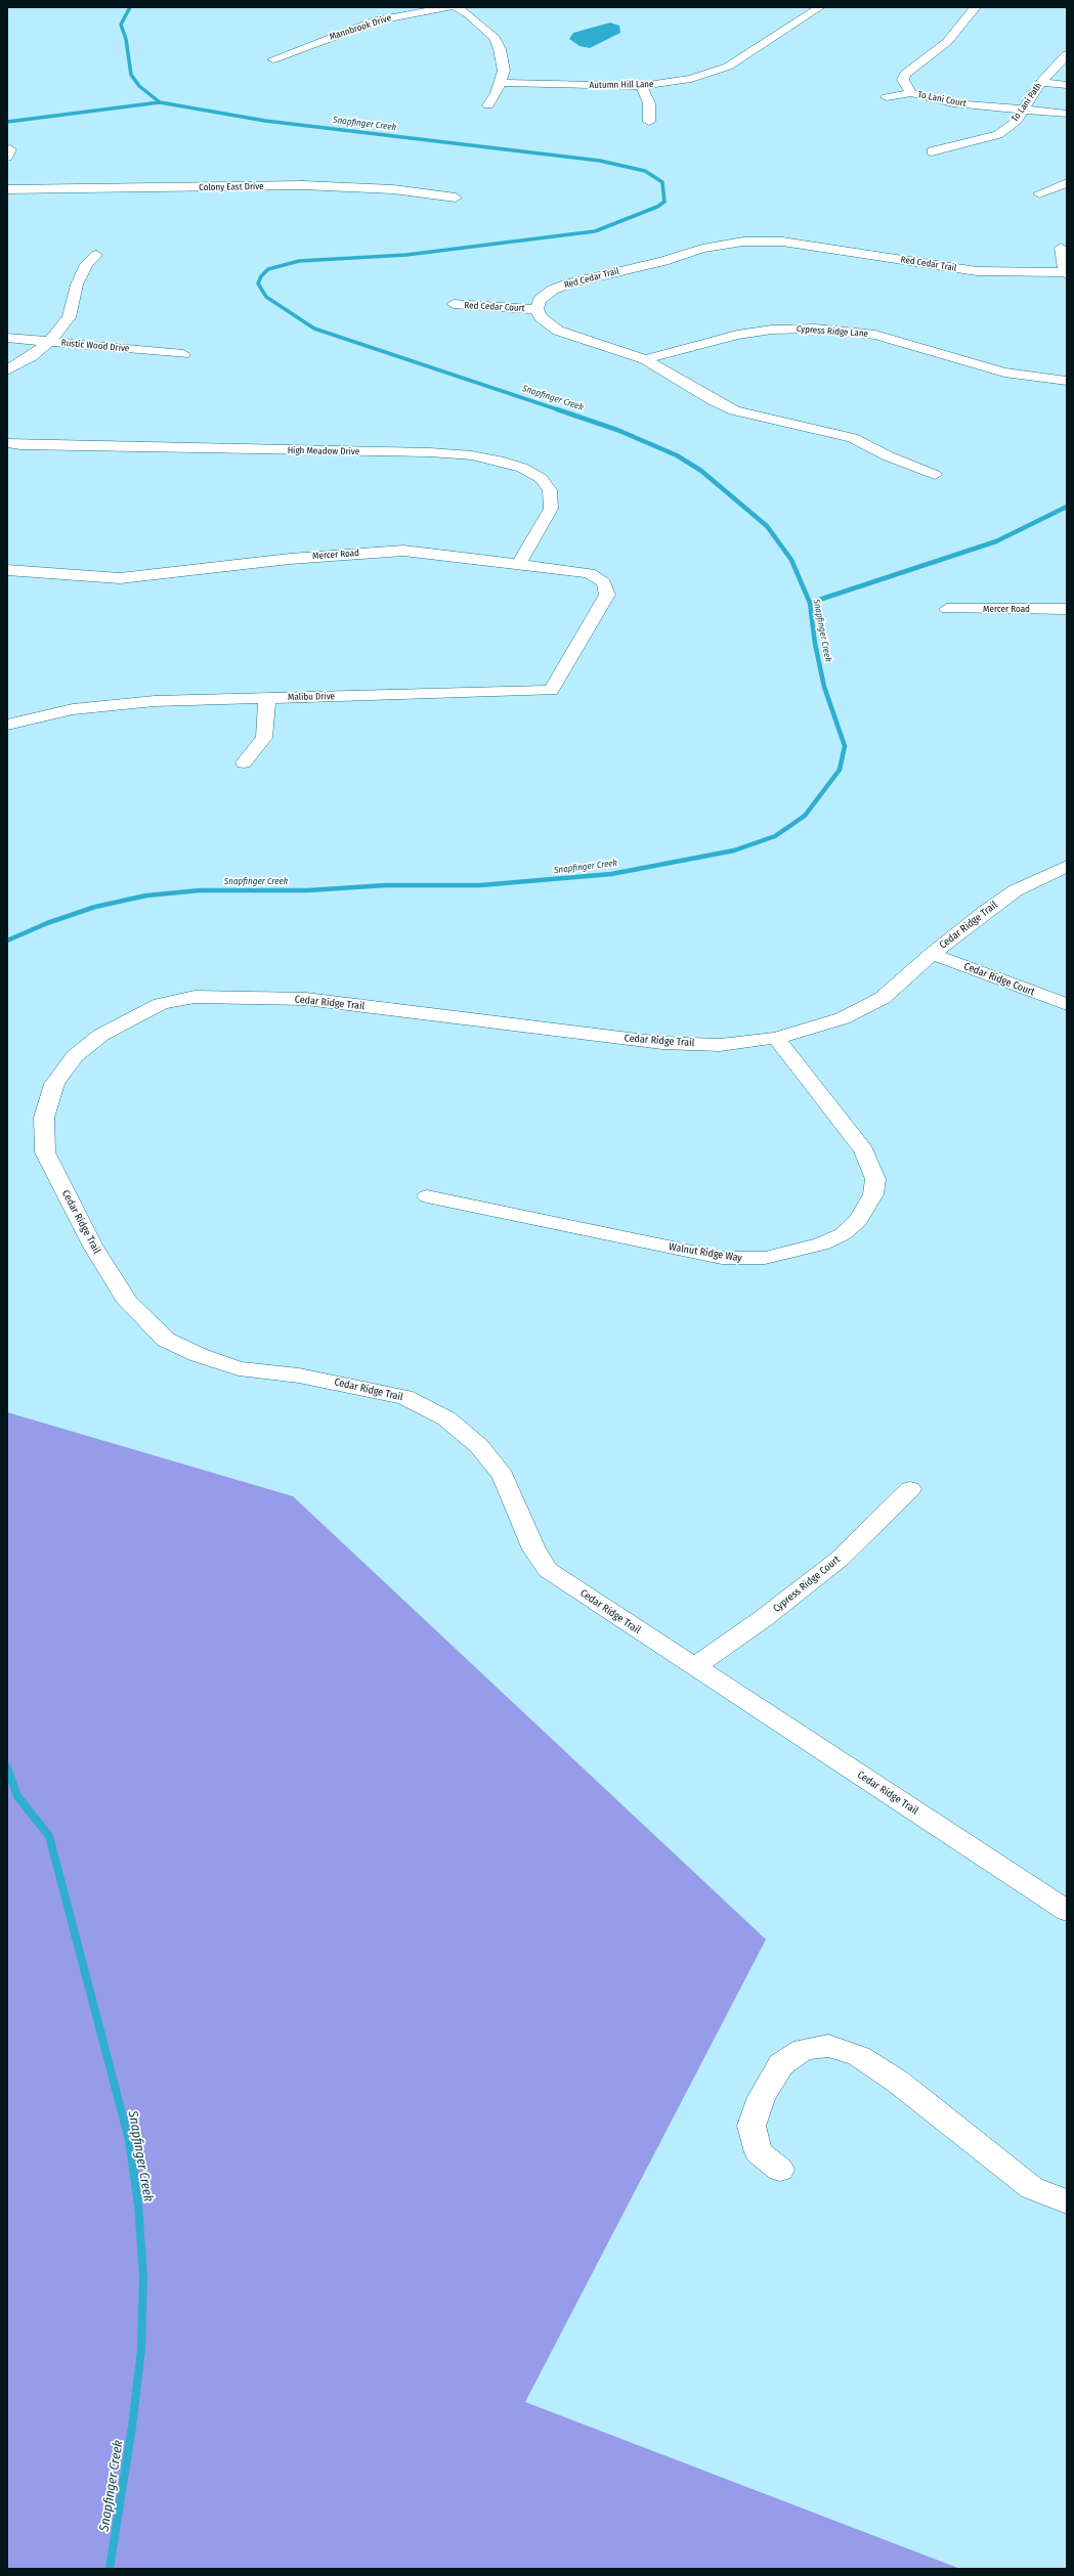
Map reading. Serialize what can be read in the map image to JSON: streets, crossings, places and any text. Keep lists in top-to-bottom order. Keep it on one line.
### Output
{"streets":{"street":["Mannbrook Drive","Autumn Hill Lane","To Lani Court","To Lani Path","Colony East Drive","Red Cedar Trail","Red Cedar Court","Cypress Ridge Lane","Rustic Wood Drive","High Meadow Drive","Mercer Road","Malibu Drive","Cedar Ridge Trail","Cedar Ridge Court","Walnut Ridge Way","Cypress Ridge Court"]},"crossings":[["To Lani Court","To Lani Path"],["Red Cedar Trail","Red Cedar Court"],["High Meadow Drive","Mercer Road"],["Mercer Road","Malibu Drive"],["Cedar Ridge Trail","Cedar Ridge Court"],["Cedar Ridge Trail","Walnut Ridge Way"],["Cedar Ridge Trail","Cypress Ridge Court"]],"water":["Snapfinger Creek"]}
